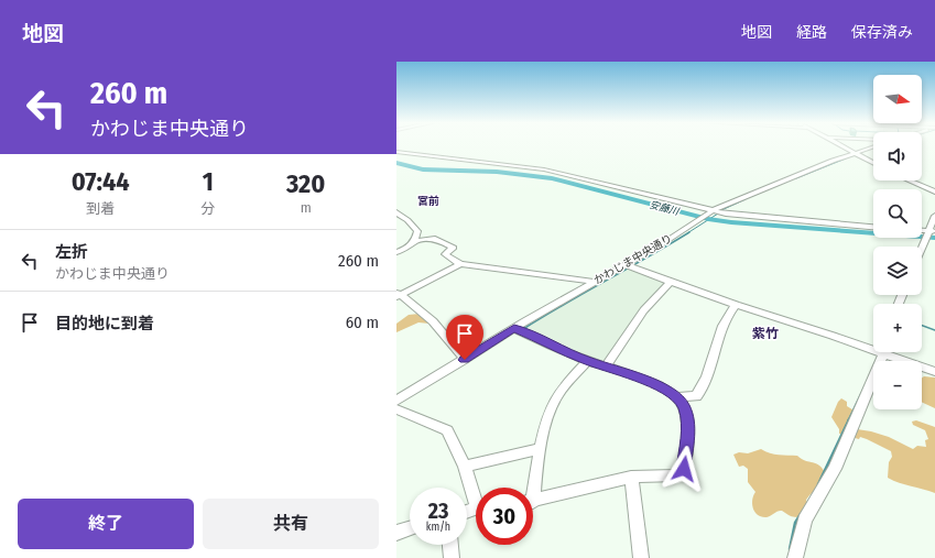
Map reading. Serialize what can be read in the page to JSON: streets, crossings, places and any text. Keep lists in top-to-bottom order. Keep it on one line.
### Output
{"streets":{"street":["かわじま中央通り"]},"districts":["宮前","紫竹"],"water":["安藤川"],"north":"right","page":{"header":"地図","nav":["地図","経路","保存済み"],"turn":["260 m","かわじま中央通り"],"map_buttons":["+","−"],"eta":["07:44","到着","1","分","320","m"],"list":[{"name":"左折","note":"かわじま中央通り","value":"260 m"},{"name":"目的地に到着","value":"60 m"}],"speed":"23 km/h","limit":"30","buttons":["終了","共有"]}}
